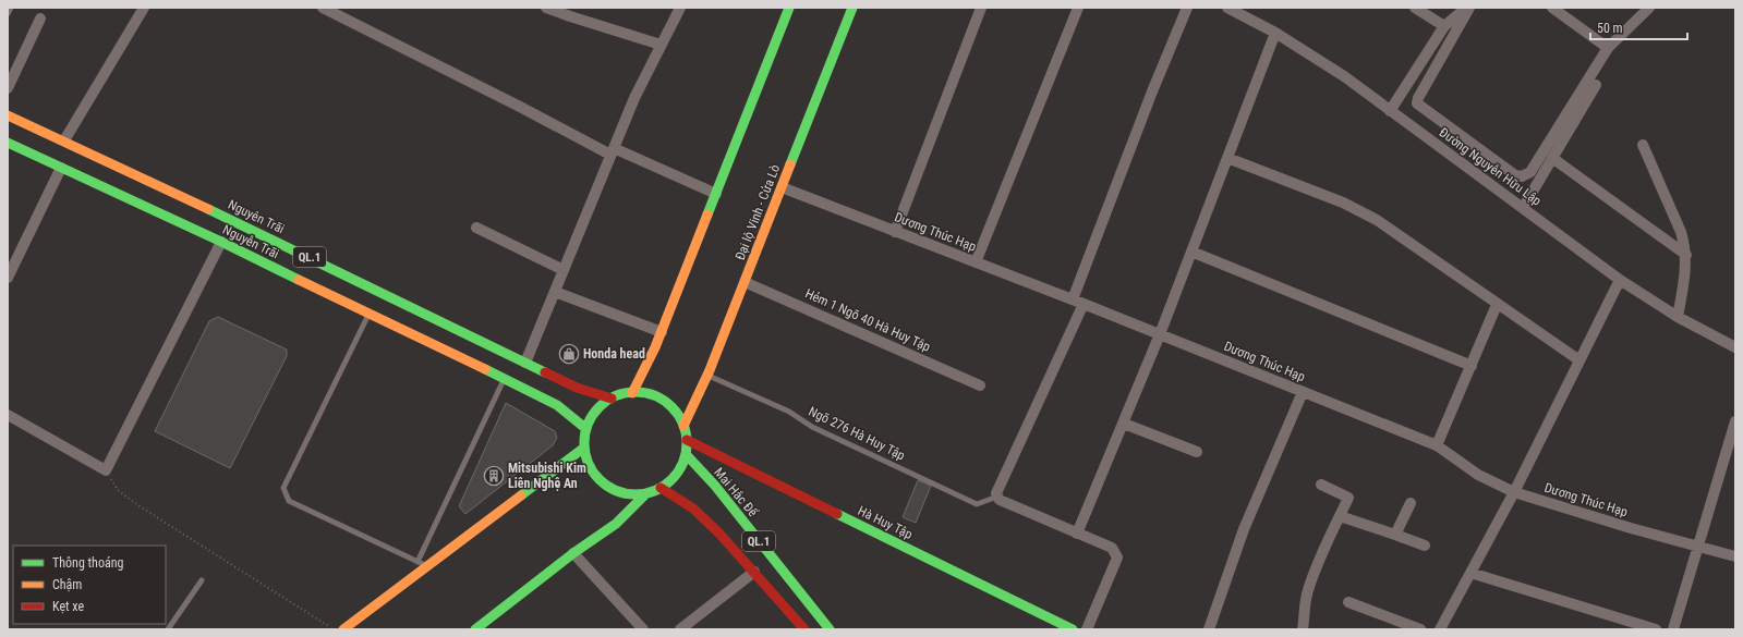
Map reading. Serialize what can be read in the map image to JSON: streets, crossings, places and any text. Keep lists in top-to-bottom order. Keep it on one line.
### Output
{"streets":{"main road":["Đại lộ Vinh - Cửa Lò","Nguyên Trãi","Nguyễn Trãi","QL.1","Mai Hắc Đế","Hà Huy Tập"],"street":["Đường Nguyễn Hữu Lập","Dương Thúc Hạp","Hẻm 1 Ngõ 40 Hà Huy Tập"],"lane":["Ngõ 276 Hà Huy Tập"]},"crossings":[["Đại lộ Vinh - Cửa Lò","Nguyên Trãi"],["Đại lộ Vinh - Cửa Lò","Dương Thúc Hạp"],["Đại lộ Vinh - Cửa Lò","QL.1"],["Đại lộ Vinh - Cửa Lò","Hẻm 1 Ngõ 40 Hà Huy Tập"],["Đại lộ Vinh - Cửa Lò","Ngõ 276 Hà Huy Tập"],["Đại lộ Vinh - Cửa Lò","Mai Hắc Đế"],["Đại lộ Vinh - Cửa Lò","Hà Huy Tập"],["Nguyên Trãi","Nguyễn Trãi"],["Nguyên Trãi","QL.1"],["Nguyên Trãi","Mai Hắc Đế"],["Nguyên Trãi","Hà Huy Tập"],["Nguyễn Trãi","QL.1"],["QL.1","Mai Hắc Đế"],["QL.1","Hà Huy Tập"],["Mai Hắc Đế","Hà Huy Tập"]],"places":{"shop":["Honda head"],"building":["Mitsubishi Kim Liên Nghệ An"]},"legend":["Thông thoáng","Chậm","Kẹt xe"],"scale_bar":"50 m"}
